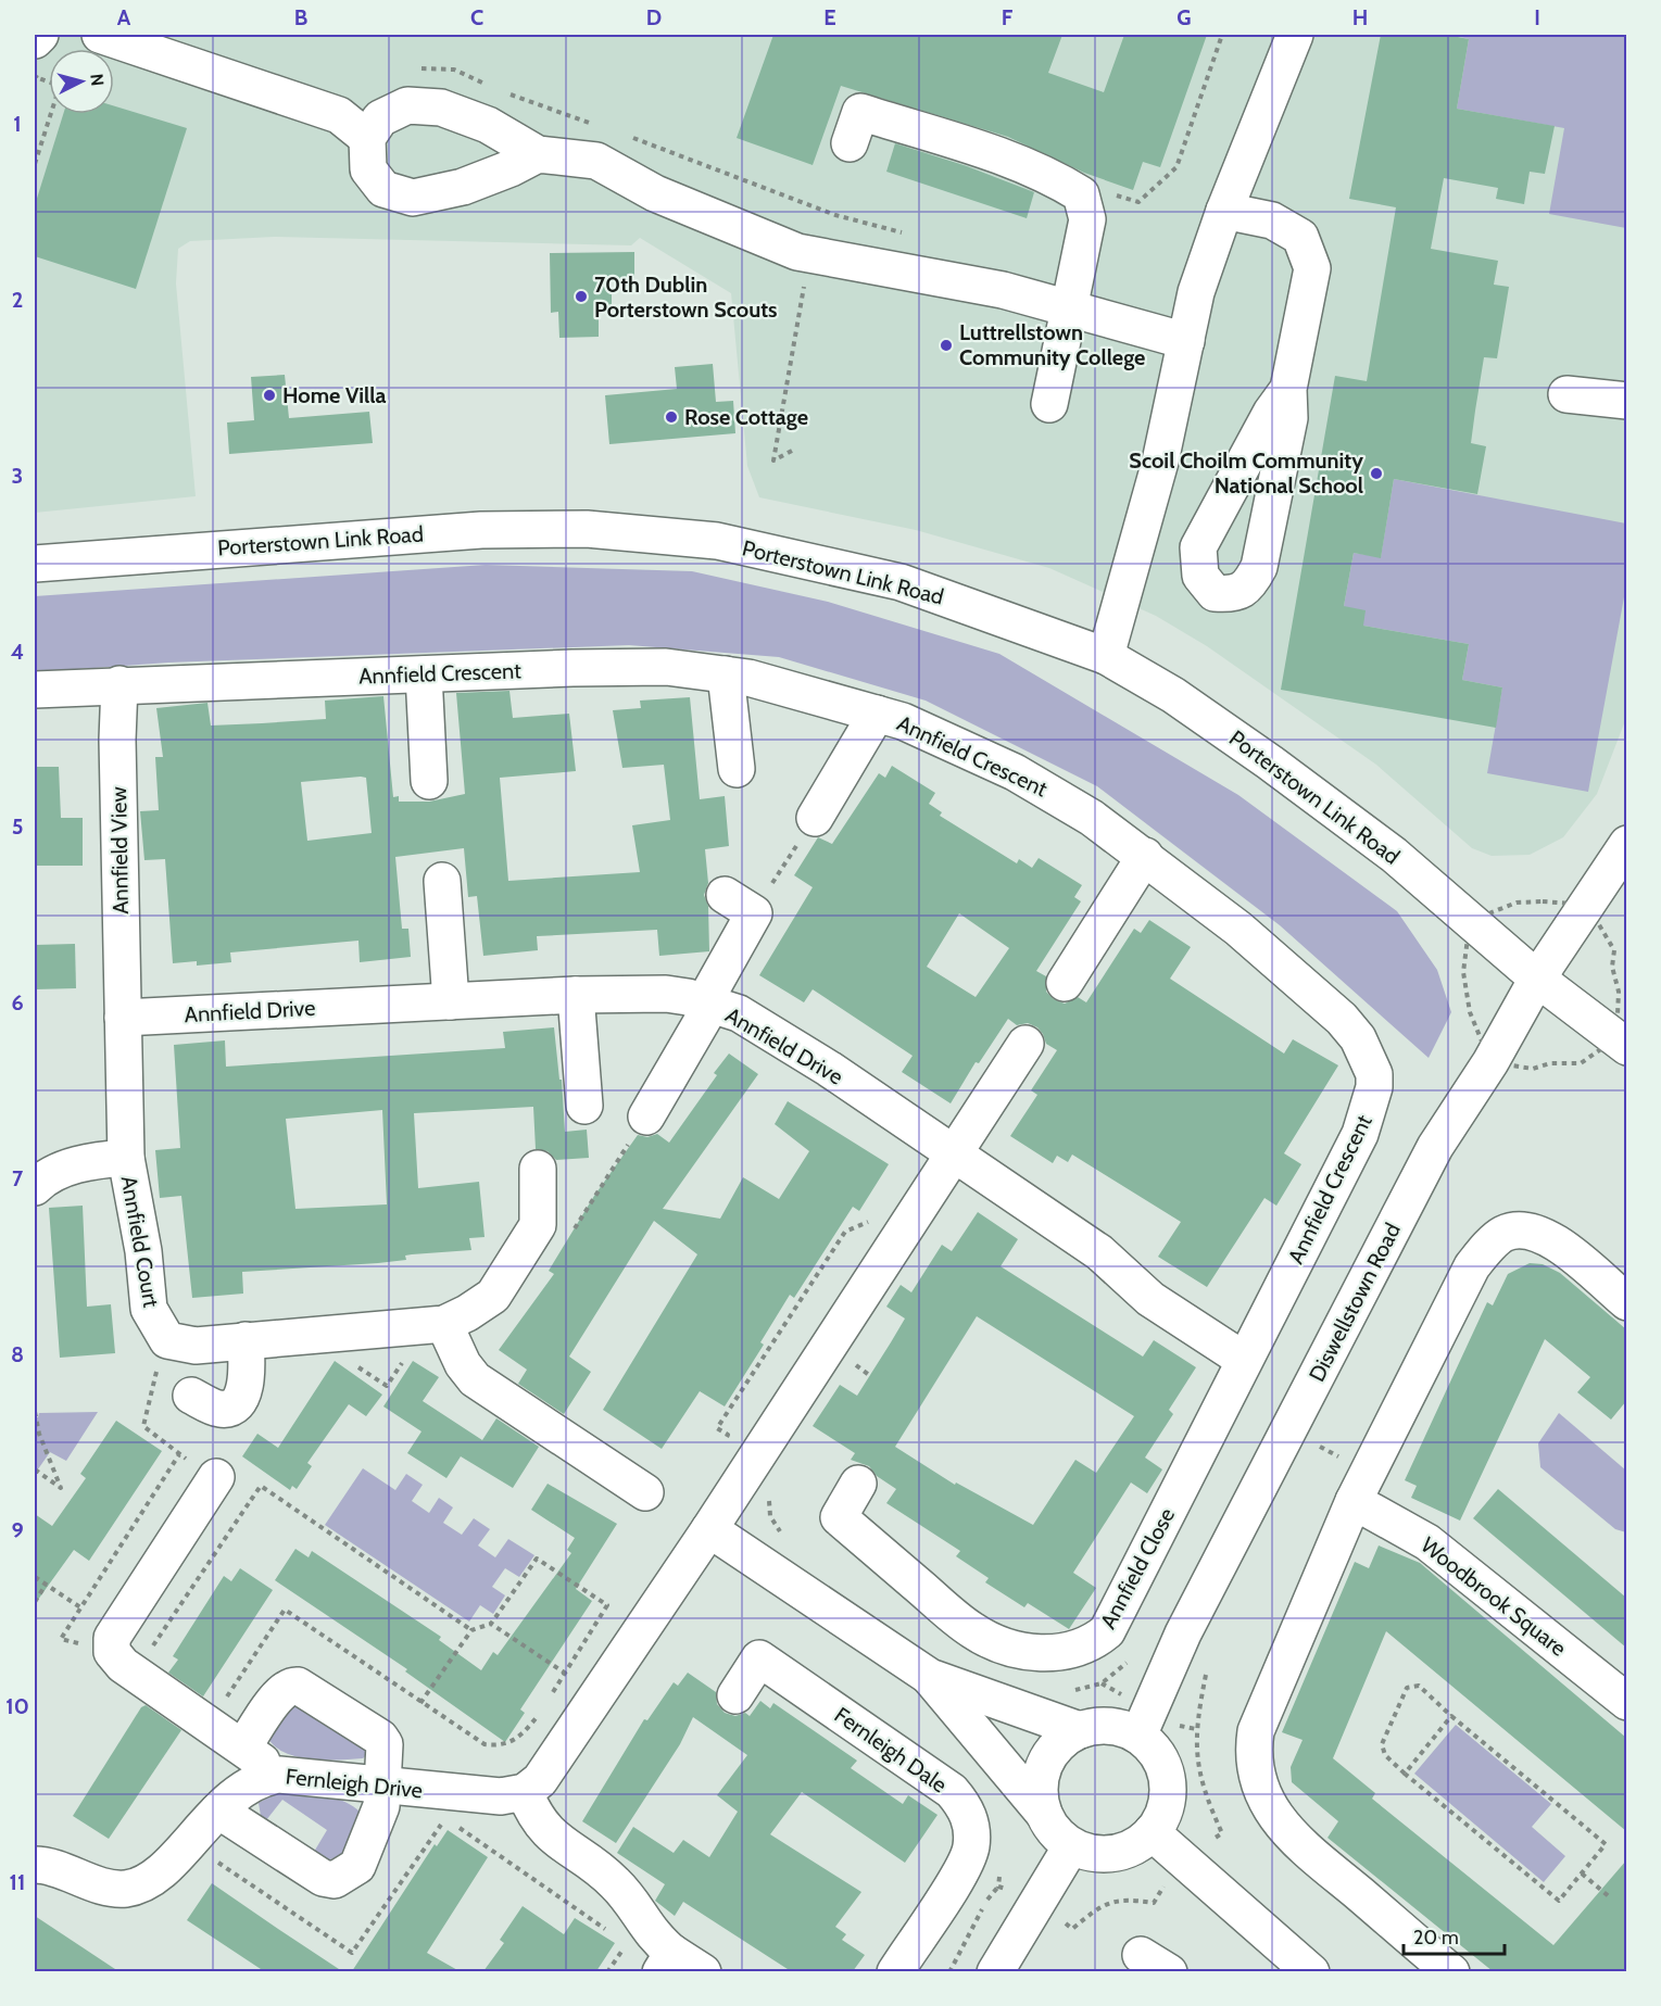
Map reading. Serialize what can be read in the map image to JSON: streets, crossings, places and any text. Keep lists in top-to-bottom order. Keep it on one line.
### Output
{"streets":{"street":["Porterstown Link Road","Annfield Crescent","Annfield View","Annfield Drive","Annfield Court","Diswellstown Road","Annfield Close","Woodbrook Square","Fernleigh Dale","Fernleigh Drive"]},"crossings":[["Porterstown Link Road","Diswellstown Road"],["Annfield Crescent","Annfield View"],["Annfield Crescent","Annfield Drive"],["Annfield Crescent","Annfield Close"],["Annfield View","Annfield Drive"],["Annfield View","Annfield Court"],["Annfield Drive","Annfield Court"],["Annfield Drive","Annfield Close"]],"places":["70th Dublin Porterstown Scouts","Luttrellstown Community College","Home Villa","Rose Cottage","Scoil Choilm Community National School"],"scale_bar":"20 m","north":"right","grid":{"columns":["A","B","C","D","E","F","G","H","I"],"rows":["1","2","3","4","5","6","7","8","9","10","11"]}}
